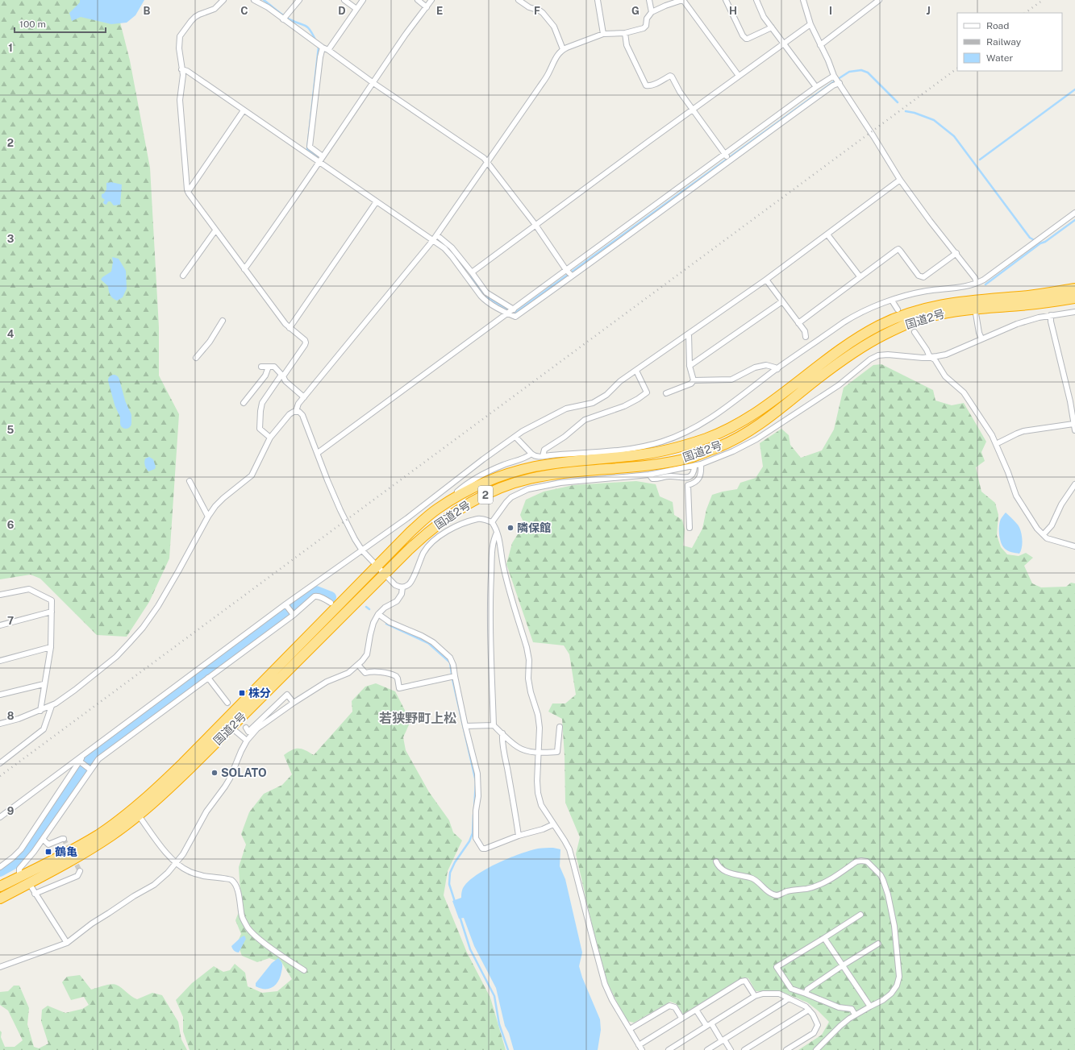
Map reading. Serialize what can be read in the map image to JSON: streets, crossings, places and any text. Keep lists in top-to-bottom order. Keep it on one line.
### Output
{"streets":{"highway":["国道2号","2"]},"districts":["若狭野町上松"],"places":{"other":["隣保館","SOLATO"],"transit":["株分","鶴亀"]},"legend":["Road","Railway","Water"],"scale_bar":"100 m","grid":{"columns":["B","C","D","E","F","G","H","I","J"],"rows":["1","2","3","4","5","6","7","8","9"]}}
